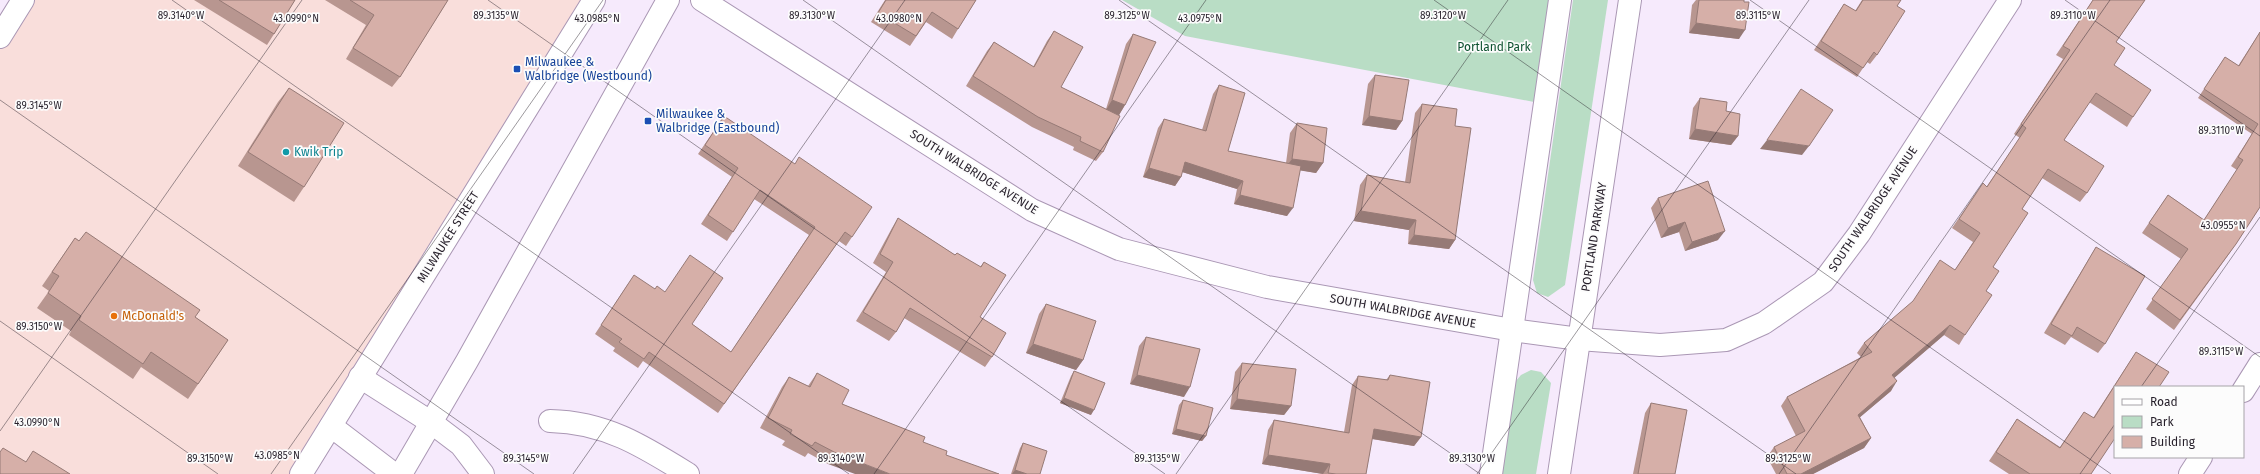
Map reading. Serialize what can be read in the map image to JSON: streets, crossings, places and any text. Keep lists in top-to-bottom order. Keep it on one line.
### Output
{"streets":{"street":["SOUTH WALBRIDGE AVENUE","MILWAUKEE STREET","PORTLAND PARKWAY"]},"crossings":[["SOUTH WALBRIDGE AVENUE","PORTLAND PARKWAY"]],"parks":["Portland Park"],"places":{"transit":["Milwaukee & Walbridge (Westbound)","Milwaukee & Walbridge (Eastbound)"],"other":["Kwik Trip","McDonald's"]},"legend":["Road","Park","Building"],"coordinates":["89.3140°W","89.3135°W","89.3130°W","89.3125°W","89.3115°W","89.3120°W","89.3110°W","43.0990°N","43.0985°N","43.0980°N","43.0975°N","89.3145°W","43.0955°N","89.3150°W"]}
